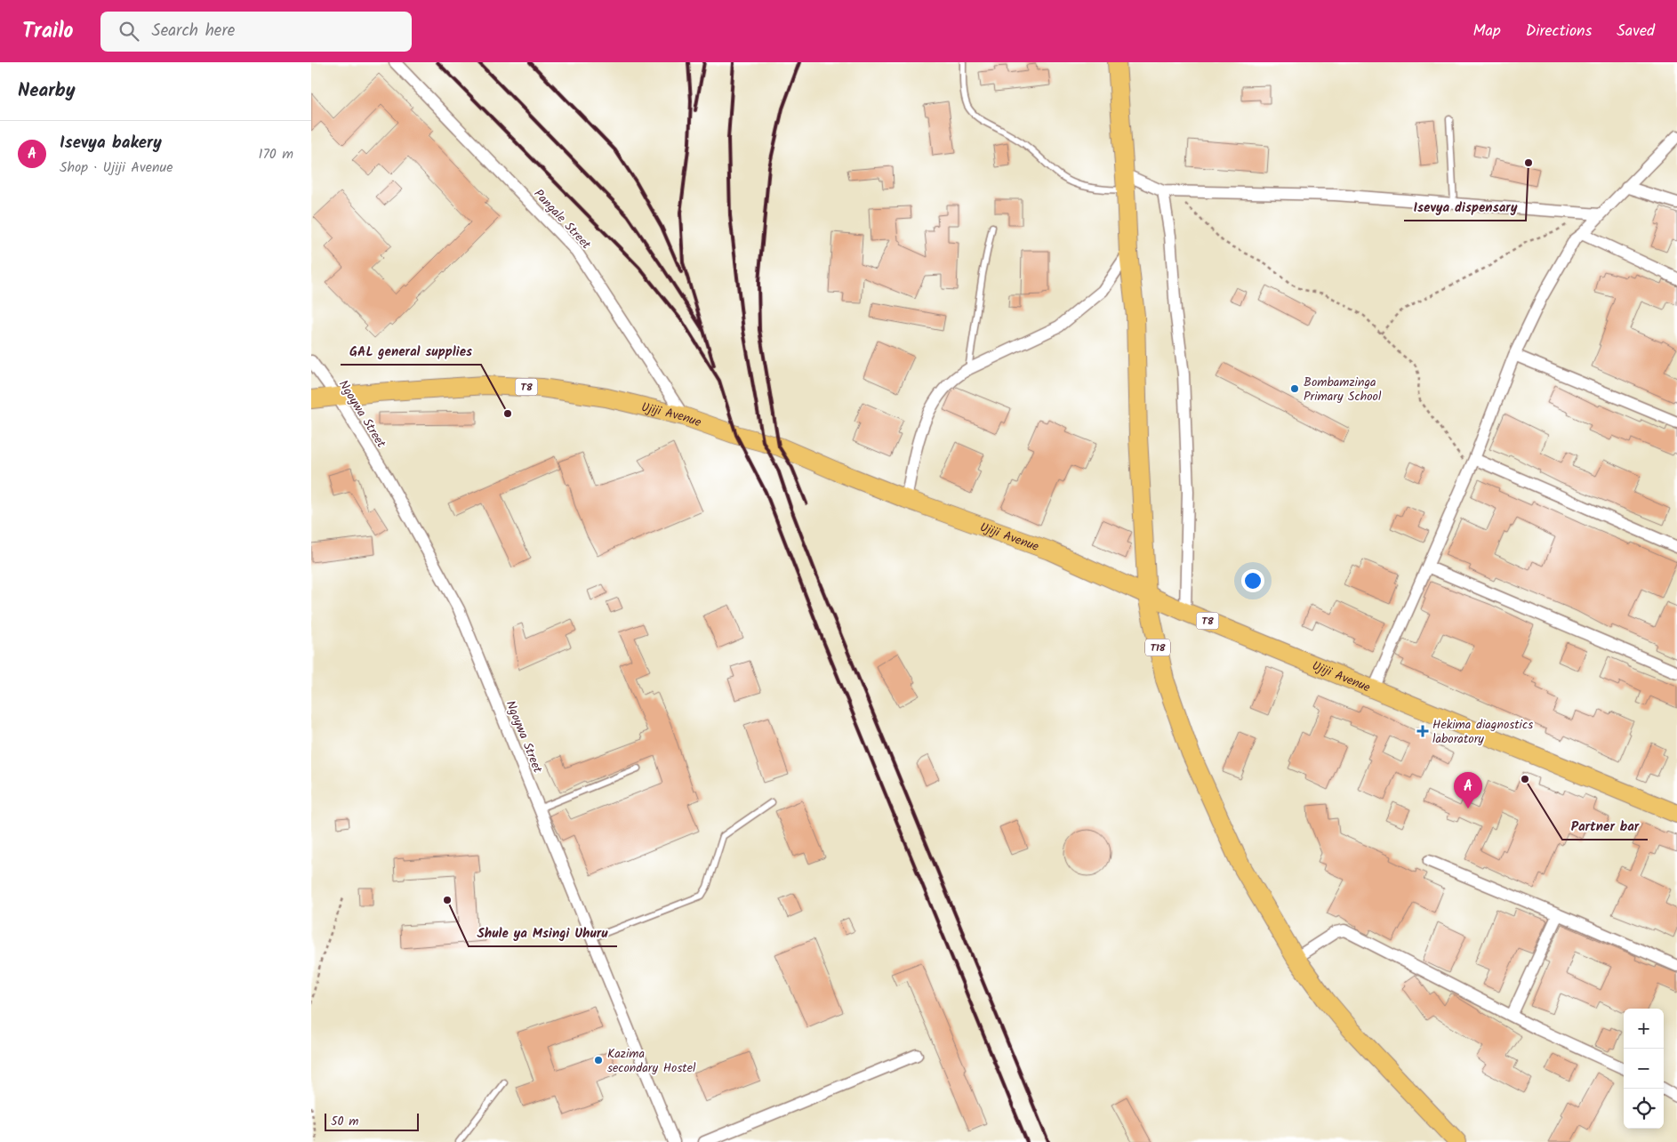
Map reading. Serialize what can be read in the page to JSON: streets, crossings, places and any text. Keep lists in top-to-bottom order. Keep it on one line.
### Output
{"streets":{"highway":["T8","Ujiji Avenue","T18"],"street":["Pangale Street","Ngoywa Street"]},"crossings":[["Pangale Street","Ujiji Avenue"],["Ngoywa Street","Ujiji Avenue"],["Ujiji Avenue","T18"]],"places":{"other":["Isevya dispensary","Bombamzinga Primary School","GAL general supplies","Partner bar","Shule ya Msingi Uhuru","Kazima secondary Hostel"],"health":["Hekima diagnostics laboratory"]},"scale_bar":"50 m","page":{"header":"Trailo","search":"Search here","nav":["Map","Directions","Saved"],"heading":"Nearby","list":[{"mark":"A","name":"Isevya bakery","note":"Shop · Ujiji Avenue","value":"170 m"}],"pins":"A","map_buttons":["+","−"],"scale":"50 m"}}
